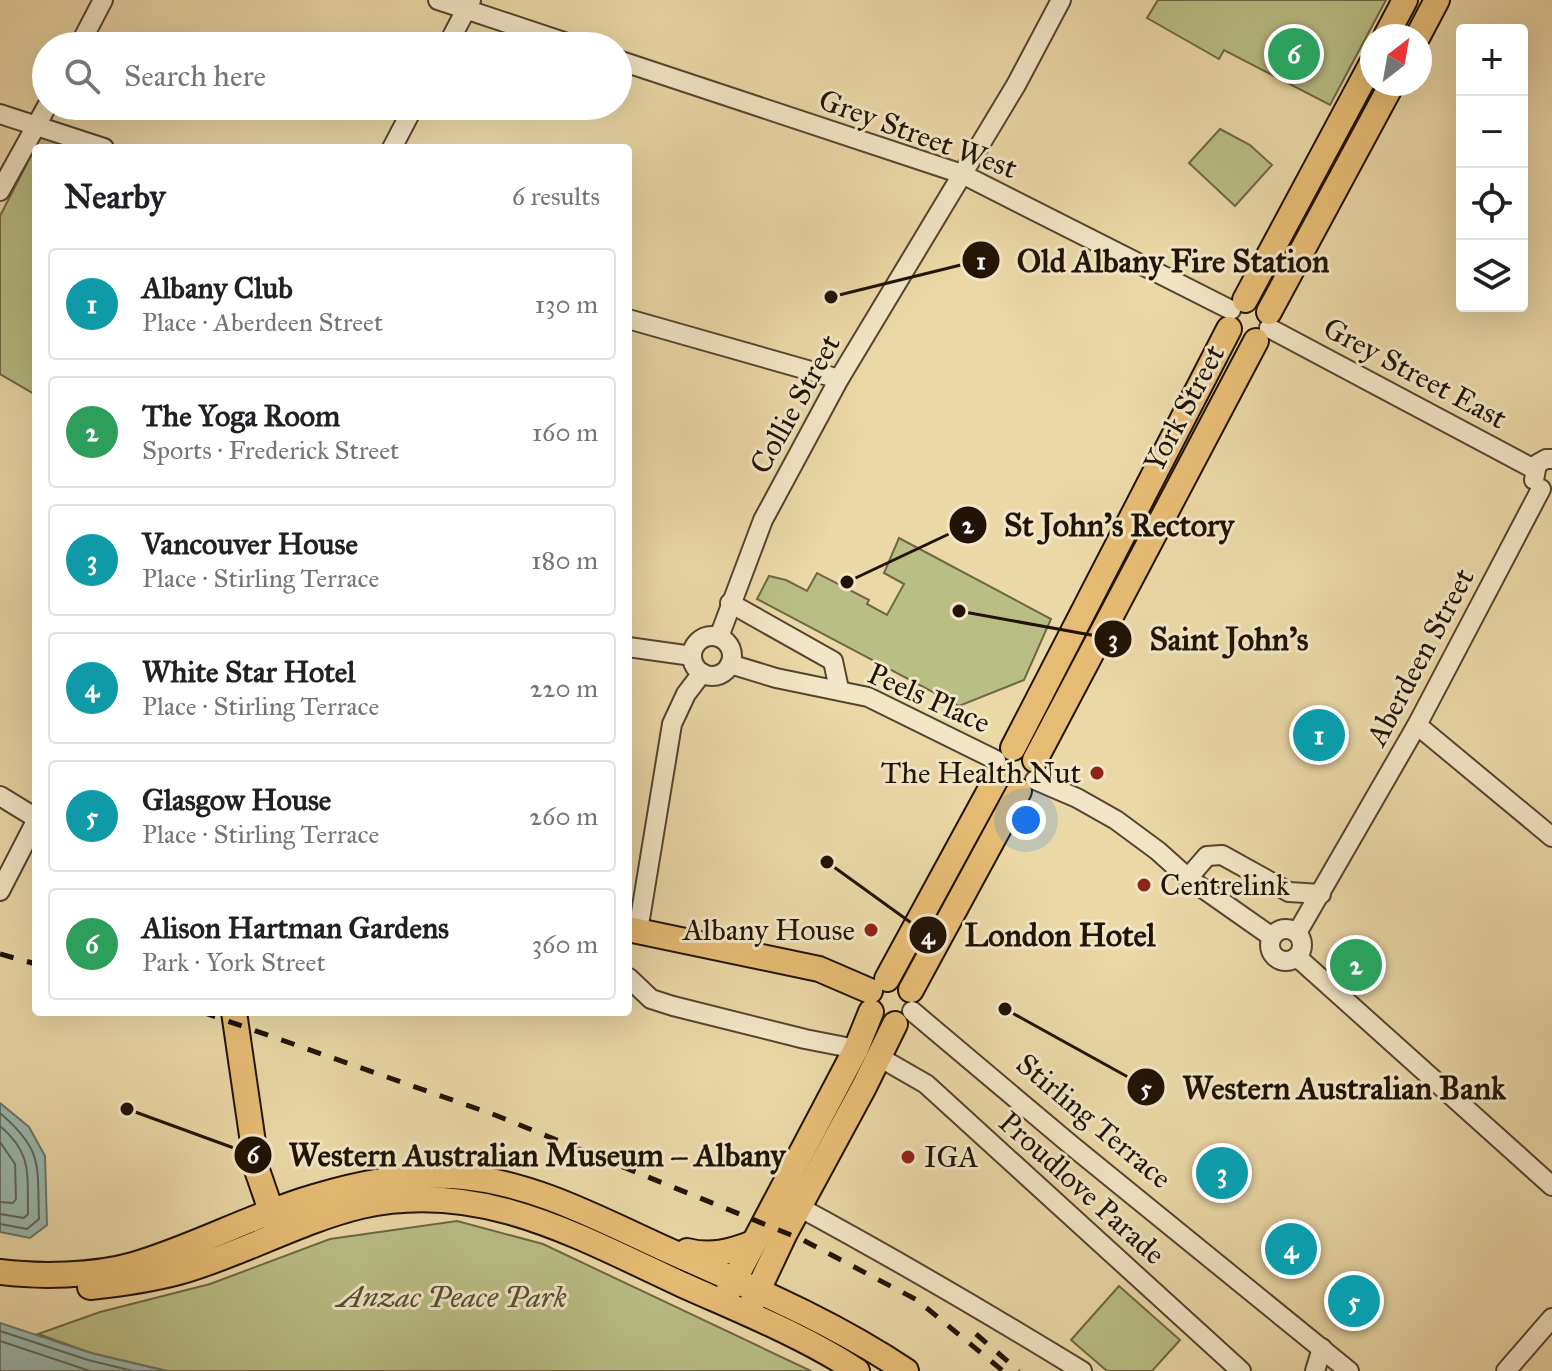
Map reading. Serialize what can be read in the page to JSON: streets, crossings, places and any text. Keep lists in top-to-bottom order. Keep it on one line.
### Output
{"streets":{"main road":["York Street"],"street":["Grey Street West","Grey Street East","Collie Street","Aberdeen Street","Peels Place","Stirling Terrace","Proudlove Parade"]},"crossings":[["Grey Street West","Collie Street"],["Grey Street West","York Street"],["Grey Street East","York Street"],["Collie Street","Peels Place"],["York Street","Peels Place"],["York Street","Stirling Terrace"],["York Street","Proudlove Parade"]],"parks":["Anzac Peace Park"],"places":["Old Albany Fire Station","St John's Rectory","Saint John’s","The Health Nut","London Hotel","Centrelink","Albany House","Western Australian Bank","Western Australian Museum – Albany","IGA"],"north":"top right","page":{"map_buttons":["+","−"],"pins":["6","1","2","3","4","5"],"search":"Search here","heading":["Nearby","6 results"],"list":[{"mark":"1","name":"Albany Club","note":"Place · Aberdeen Street","value":"130 m"},{"mark":"2","name":"The Yoga Room","note":"Sports · Frederick Street","value":"160 m"},{"mark":"3","name":"Vancouver House","note":"Place · Stirling Terrace","value":"180 m"},{"mark":"4","name":"White Star Hotel","note":"Place · Stirling Terrace","value":"220 m"},{"mark":"5","name":"Glasgow House","note":"Place · Stirling Terrace","value":"260 m"},{"mark":"6","name":"Alison Hartman Gardens","note":"Park · York Street","value":"360 m"}]}}
